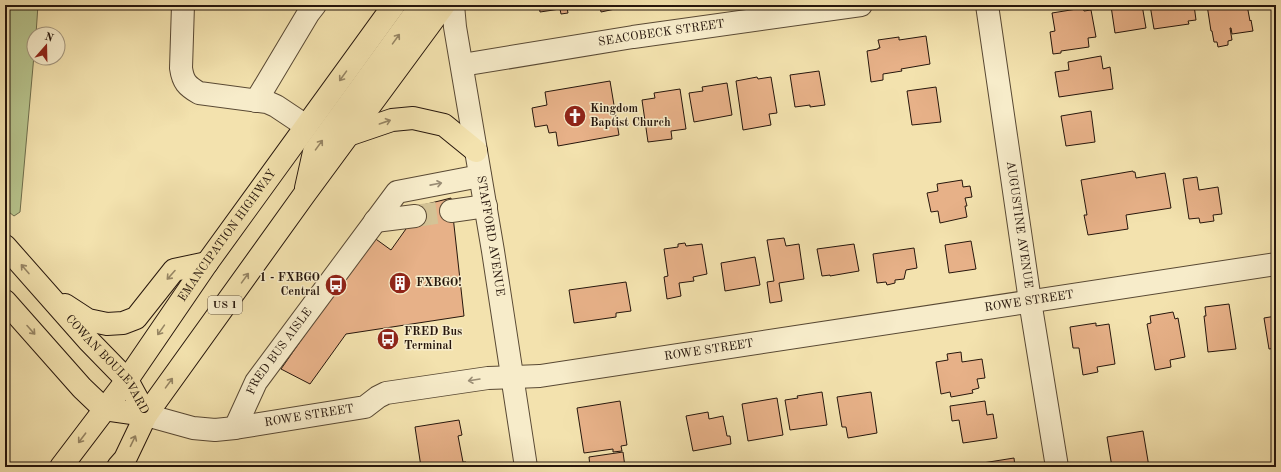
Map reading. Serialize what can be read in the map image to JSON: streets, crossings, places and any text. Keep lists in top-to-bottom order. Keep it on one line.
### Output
{"streets":{"main road":["EMANCIPATION HIGHWAY","US 1","COWAN BOULEVARD"],"street":["SEACOBECK STREET","AUGUSTINE AVENUE","STAFFORD AVENUE","ROWE STREET","FRED BUS AISLE"]},"crossings":[["SEACOBECK STREET","STAFFORD AVENUE"],["AUGUSTINE AVENUE","ROWE STREET"],["EMANCIPATION HIGHWAY","COWAN BOULEVARD"],["STAFFORD AVENUE","ROWE STREET"],["STAFFORD AVENUE","FRED BUS AISLE"],["ROWE STREET","US 1"],["ROWE STREET","FRED BUS AISLE"],["ROWE STREET","COWAN BOULEVARD"],["US 1","COWAN BOULEVARD"]],"places":{"church":["Kingdom Baptist Church"],"building":["FXBGO!"],"bus stop":["1 - FXBGO Central","FRED Bus Terminal"]},"north":"top"}
